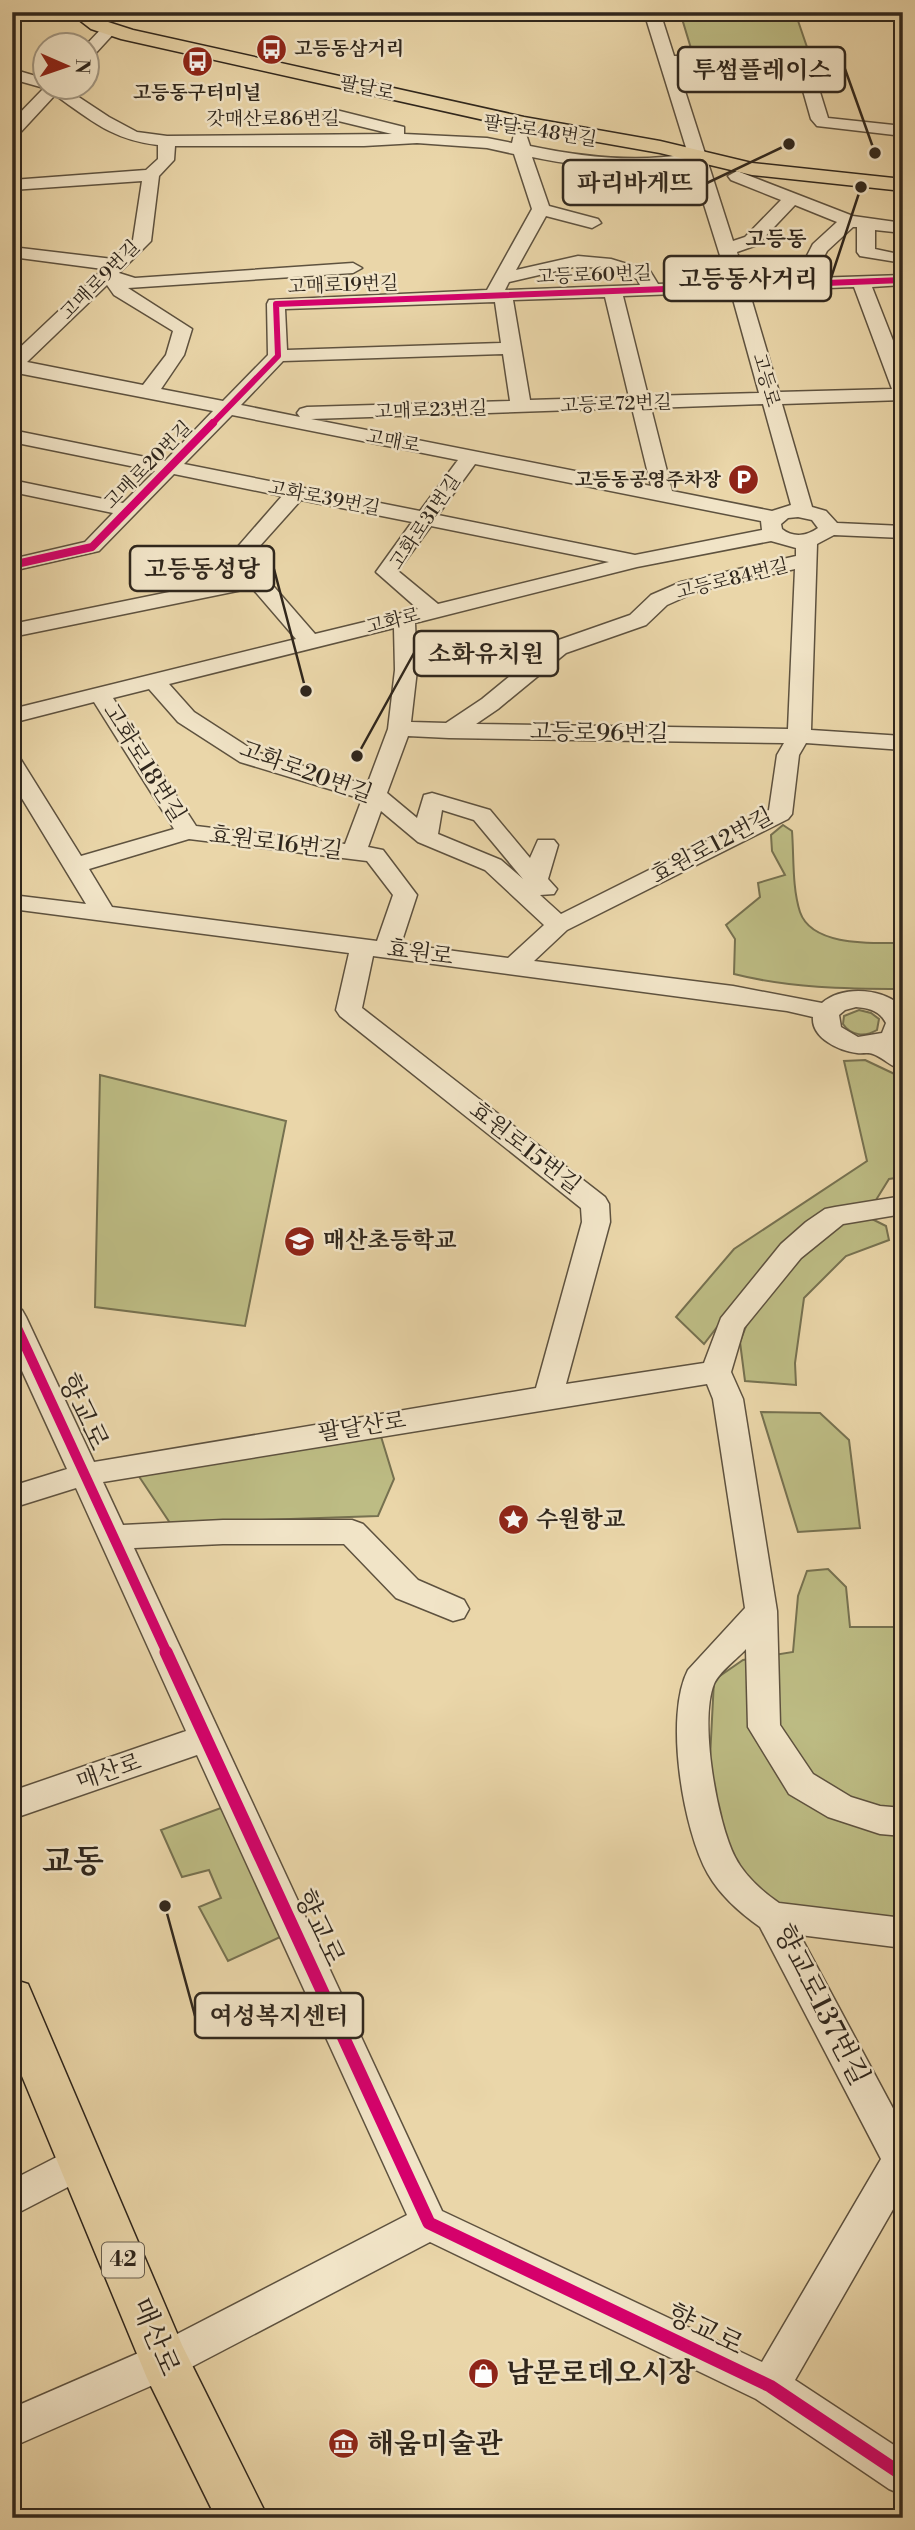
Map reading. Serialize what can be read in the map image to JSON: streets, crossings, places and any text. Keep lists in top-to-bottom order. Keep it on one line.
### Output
{"streets":{"main road":["팔달로","매산로","42"],"street":["갓매산로86번길","팔달로48번길","고등로60번길","고매로9번길","고매로19번길","고등로","고등로72번길","고매로23번길","고매로","고매로20번길","고화로39번길","고화로31번길","고등로84번길","고화로","고등로96번길","고화로18번길","고화로20번길","효원로16번길","효원로12번길","효원로","효원로15번길","향교로","팔달산로","향교로137번길"]},"crossings":[["팔달로","팔달로48번길"],["팔달로","고등로"],["갓매산로86번길","팔달로48번길"],["갓매산로86번길","고매로9번길"],["팔달로48번길","고등로"],["고등로60번길","고매로19번길"],["고등로60번길","고등로"],["고매로9번길","고매로"],["고등로","고등로72번길"],["고등로","고화로"],["고등로72번길","고매로23번길"],["고매로23번길","고매로"],["고매로","고매로20번길"],["고매로","고화로31번길"],["고매로","고등로84번길"],["고매로","고화로"],["고매로20번길","고화로39번길"],["고화로39번길","고화로31번길"],["고화로39번길","고화로"],["고화로31번길","고화로"],["고등로84번길","고등로96번길"],["고화로","고화로18번길"],["고화로","고화로20번길"],["고등로96번길","효원로12번길"],["고화로18번길","효원로16번길"],["고화로20번길","효원로12번길"],["효원로16번길","효원로"],["효원로16번길","효원로15번길"],["효원로12번길","효원로"],["효원로","효원로15번길"],["효원로15번길","팔달산로"],["향교로","팔달산로"],["향교로","매산로"],["향교로","향교로137번길"]],"districts":["고등동","교동"],"places":{"bus stop":["고등동삼거리","고등동구터미널"],"other":["파리바게뜨","투썸플레이스","고등동사거리","고등동성당","소화유치원","여성복지센터"],"parking":["고등동공영주차장"],"school or university":["매산초등학교"],"place":["수원항교"],"shop":["남문로데오시장"],"museum":["해움미술관"]},"north":"right"}
